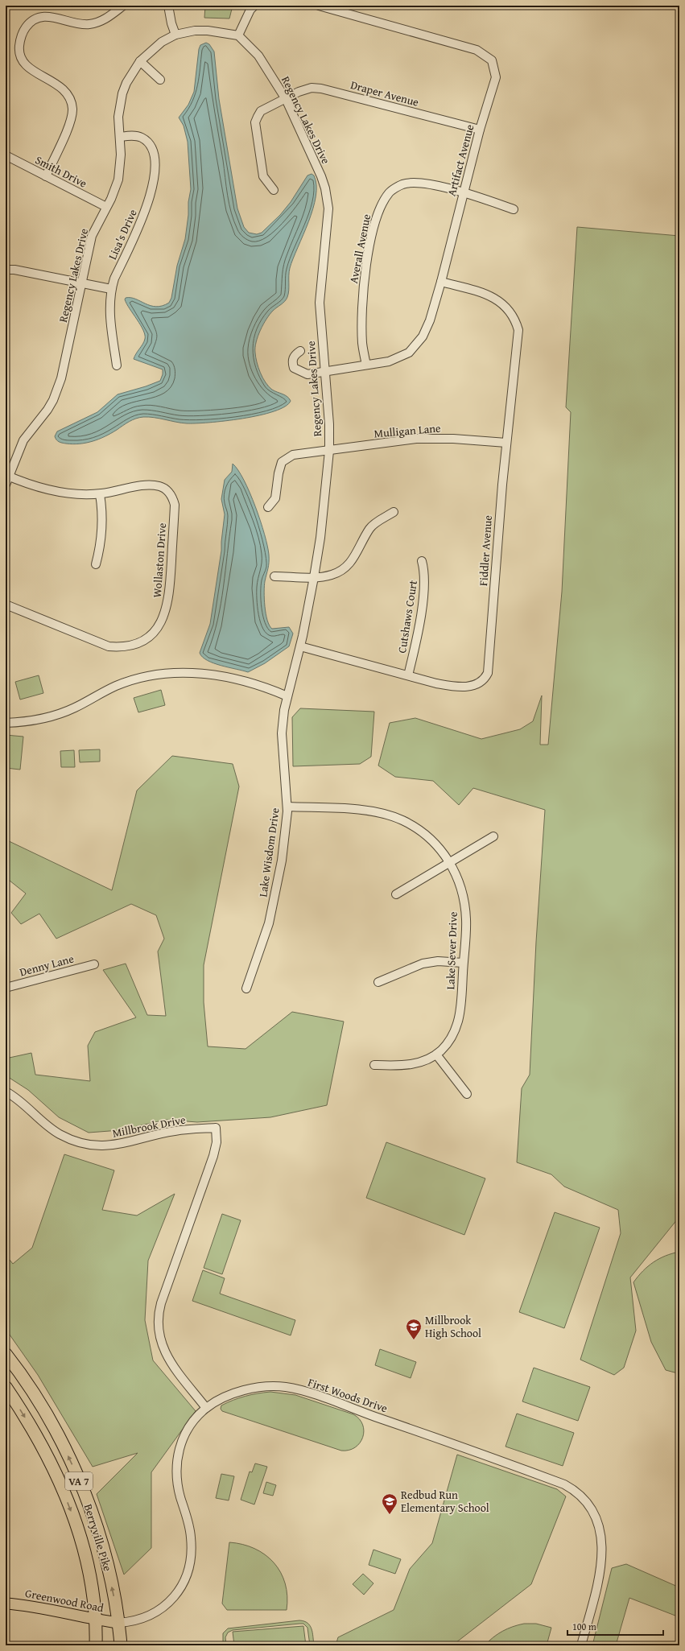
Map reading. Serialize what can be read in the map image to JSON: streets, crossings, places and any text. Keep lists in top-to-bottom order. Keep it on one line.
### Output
{"streets":{"highway":["VA 7","Berryville Pike"],"main road":["Greenwood Road"],"street":["Draper Avenue","Regency Lakes Drive","Artifact Avenue","Smith Drive","Lisa's Drive","Averall Avenue","Mulligan Lane","Fiddler Avenue","Wollaston Drive","Cutshaws Court","Lake Wisdom Drive","Lake Sever Drive","Denny Lane","Millbrook Drive","First Woods Drive"]},"crossings":[["Draper Avenue","Regency Lakes Drive"],["Draper Avenue","Artifact Avenue"],["Regency Lakes Drive","Artifact Avenue"],["Regency Lakes Drive","Smith Drive"],["Regency Lakes Drive","Lisa's Drive"],["Regency Lakes Drive","Mulligan Lane"],["Regency Lakes Drive","Fiddler Avenue"],["Regency Lakes Drive","Wollaston Drive"],["Regency Lakes Drive","Lake Wisdom Drive"],["Artifact Avenue","Averall Avenue"],["Artifact Avenue","Fiddler Avenue"],["Mulligan Lane","Fiddler Avenue"],["Fiddler Avenue","Cutshaws Court"],["Lake Wisdom Drive","Lake Sever Drive"],["Millbrook Drive","First Woods Drive"],["First Woods Drive","Berryville Pike"],["First Woods Drive","Greenwood Road"],["Berryville Pike","Greenwood Road"]],"places":{"school or university":["Millbrook High School","Redbud Run Elementary School"]},"scale_bar":"100 m"}
